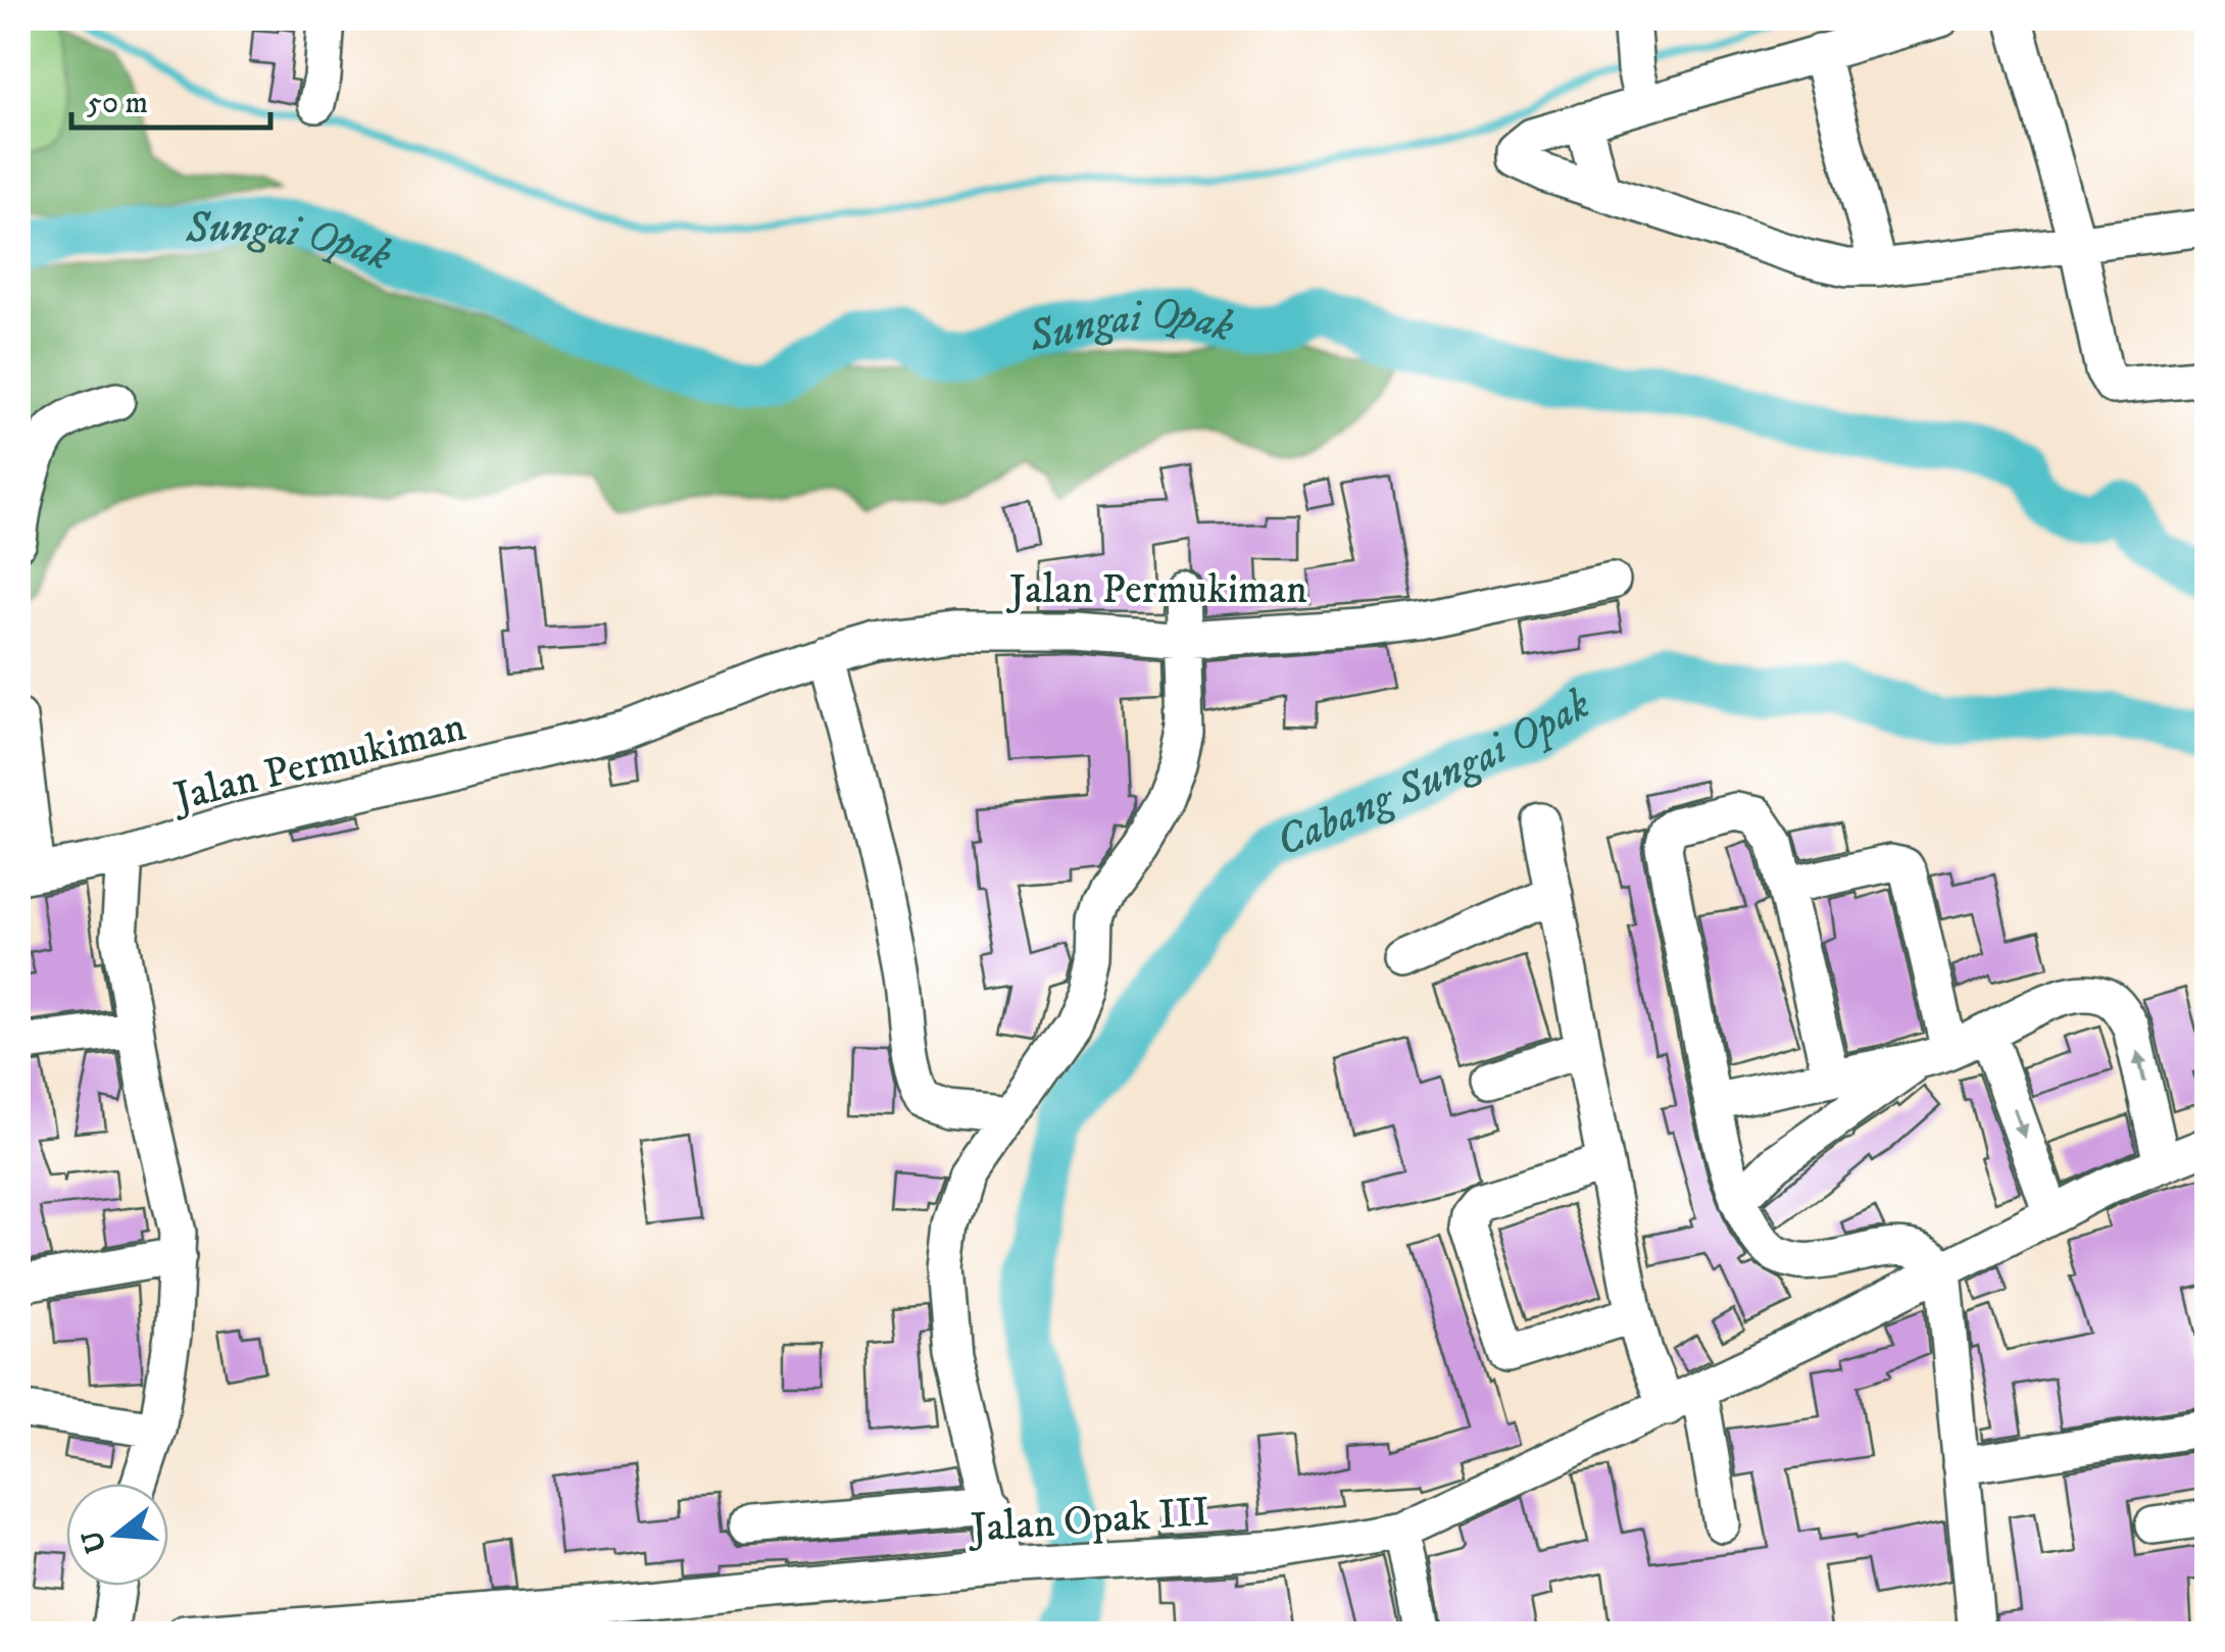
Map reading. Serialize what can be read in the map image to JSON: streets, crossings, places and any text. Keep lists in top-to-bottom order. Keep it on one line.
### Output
{"streets":{"street":["Jalan Permukiman","Jalan Opak III"]},"water":["Sungai Opak","Cabang Sungai Opak"],"scale_bar":"50 m","north":"left"}
